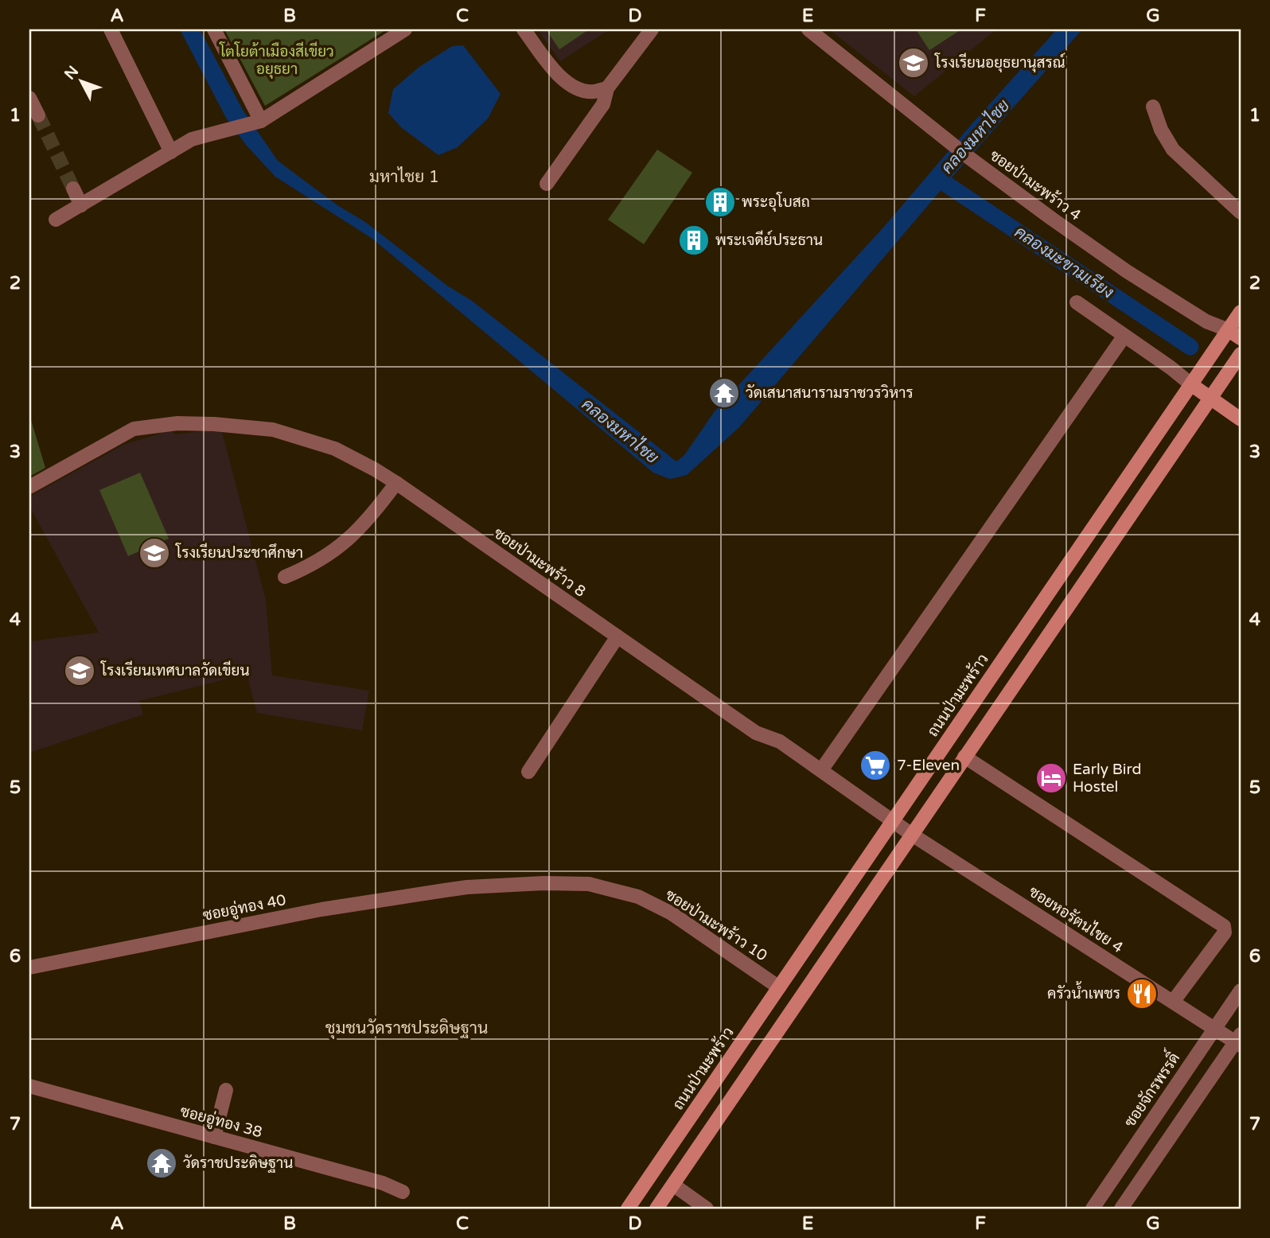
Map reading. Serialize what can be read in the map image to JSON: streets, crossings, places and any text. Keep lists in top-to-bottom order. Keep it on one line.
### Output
{"streets":{"street":["ซอยป่ามะพร้าว 4","ซอยป่ามะพร้าว 8","ถนนป่ามะพร้าว","ซอยอู่ทอง 40","ซอยหอรัตนไชย 4","ซอยป่ามะพร้าว 10","ซอยจักรพรรดิ์","ซอยอู่ทอง 38"]},"crossings":[["ซอยป่ามะพร้าว 4","ถนนป่ามะพร้าว"],["ซอยป่ามะพร้าว 8","ถนนป่ามะพร้าว"],["ซอยป่ามะพร้าว 8","ซอยหอรัตนไชย 4"],["ถนนป่ามะพร้าว","ซอยหอรัตนไชย 4"],["ถนนป่ามะพร้าว","ซอยป่ามะพร้าว 10"],["ซอยอู่ทอง 40","ซอยป่ามะพร้าว 10"],["ซอยหอรัตนไชย 4","ซอยจักรพรรดิ์"]],"districts":["มหาไชย 1","ชุมชนวัดราชประดิษฐาน"],"water":["คลองมหาไชย","คลองมะขามเรียง"],"parks":["โตโยต้าเมืองสีเขียว อยุธยา"],"places":{"school or university":["โรงเรียนอยุธยานุสรณ์","โรงเรียนประชาศึกษา","โรงเรียนเทศบาลวัดเขียน"],"building":["พระอุโบสถ","พระเจดีย์ประธาน"],"temple":["วัดเสนาสนารามราชวรวิหาร","วัดราชประดิษฐาน"],"supermarket":["7-Eleven"],"hotel":["Early Bird Hostel"],"restaurant":["ครัวน้ำเพชร"]},"north":"top left","grid":{"columns":["A","B","C","D","E","F","G"],"rows":["1","2","3","4","5","6","7"]}}
